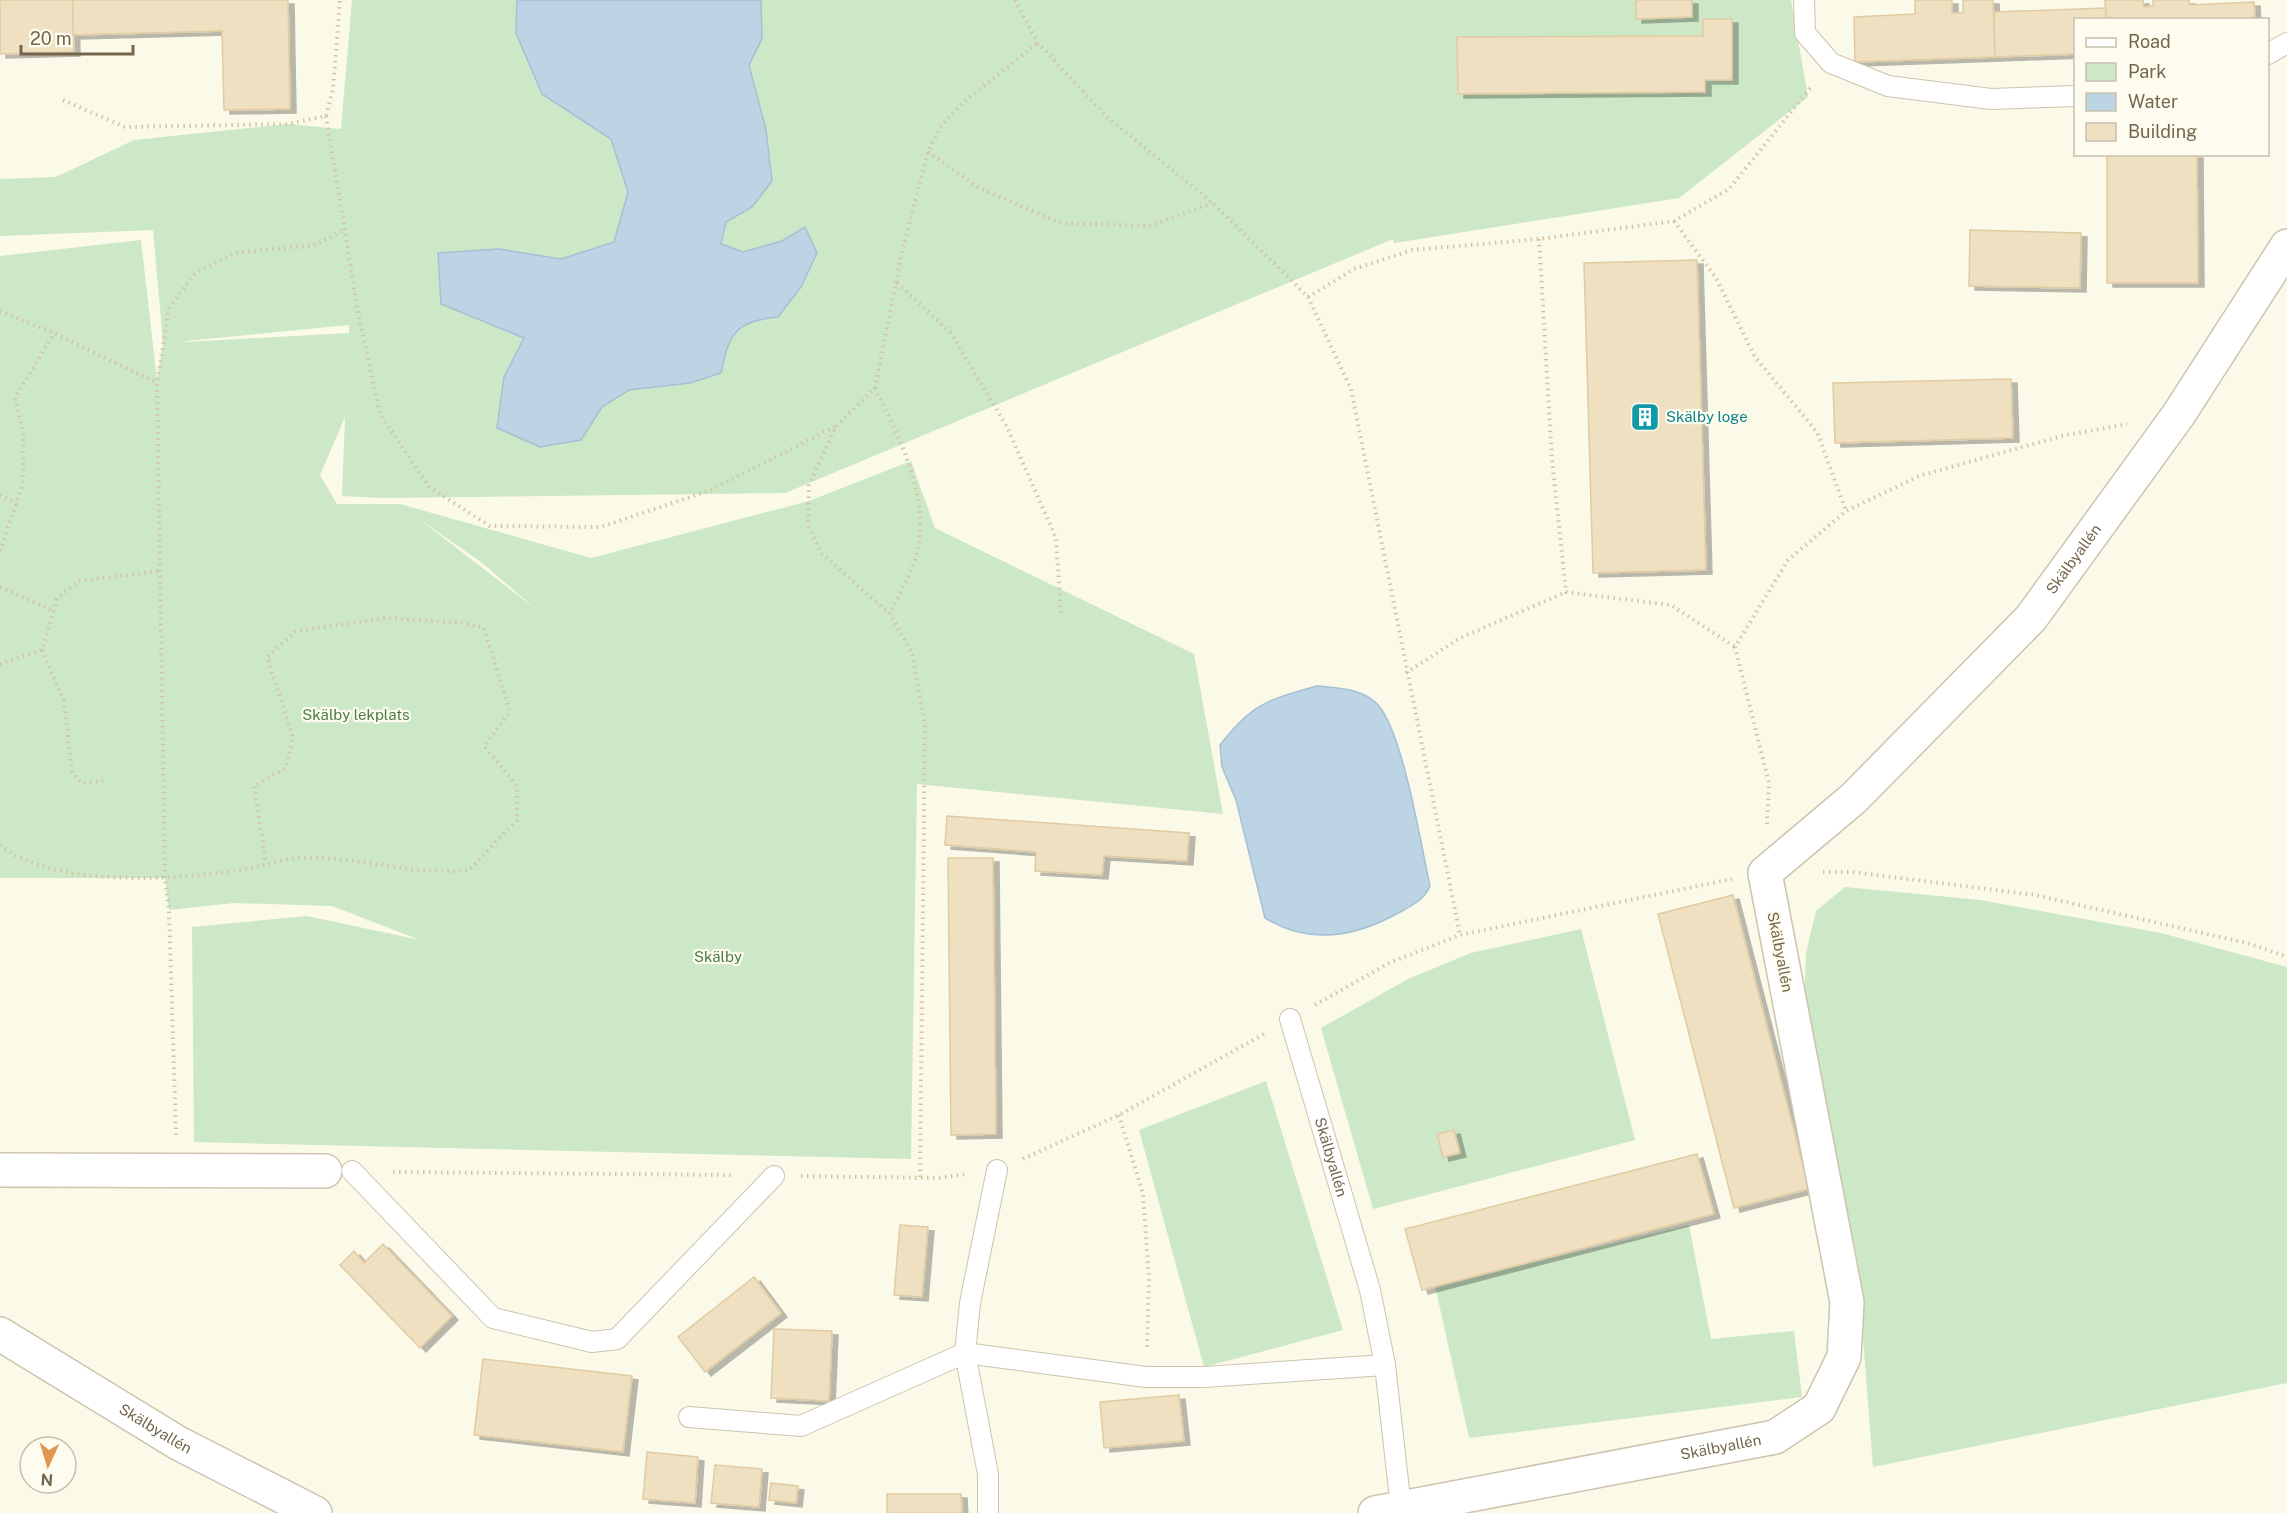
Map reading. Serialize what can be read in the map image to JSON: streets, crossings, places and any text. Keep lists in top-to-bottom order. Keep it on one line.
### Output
{"streets":{"street":["Skälbyallén"]},"parks":["Skälby lekplats","Skälby"],"places":{"building":["Skälby loge"]},"legend":["Road","Park","Water","Building"],"scale_bar":"20 m","north":"bottom"}
